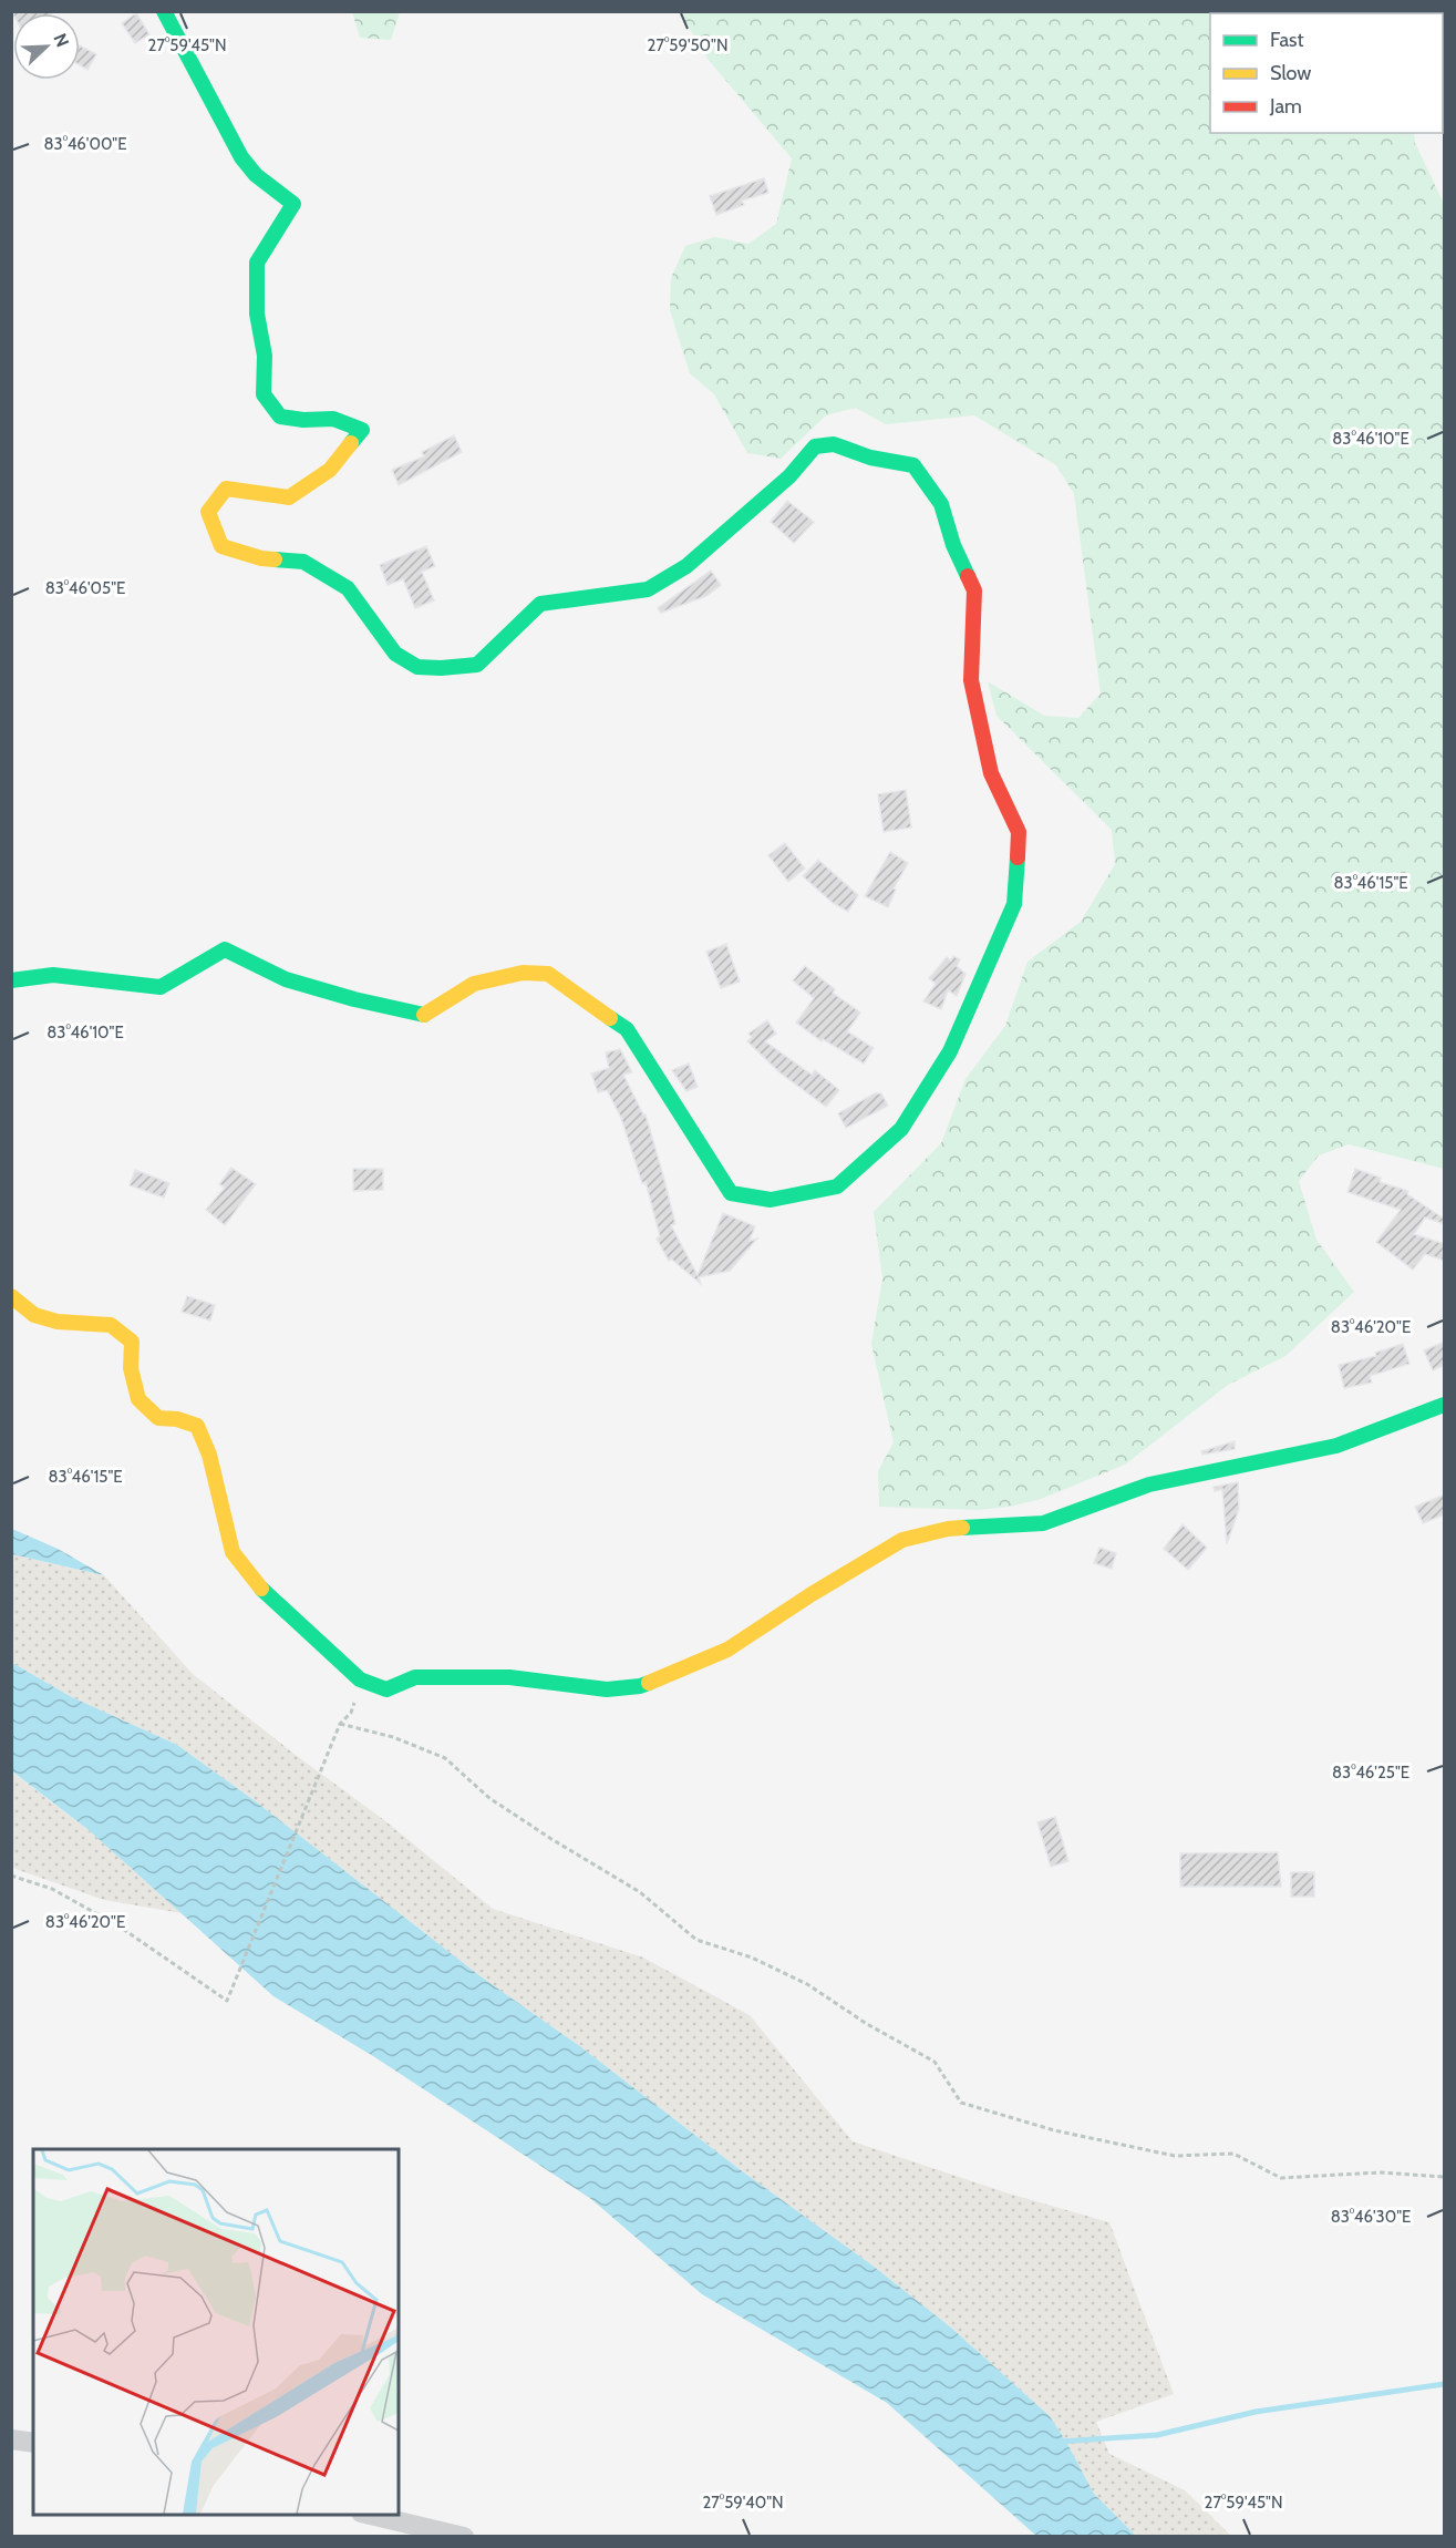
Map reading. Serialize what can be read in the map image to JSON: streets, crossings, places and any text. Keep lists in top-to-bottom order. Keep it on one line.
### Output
{"legend":["Fast","Slow","Jam"],"north":"top right","coordinates":["27°59'45\"N","27°59'50\"N","83°46'00\"E","83°46'10\"E","83°46'05\"E","83°46'15\"E","83°46'20\"E","83°46'25\"E","83°46'30\"E","27°59'40\"N"]}
